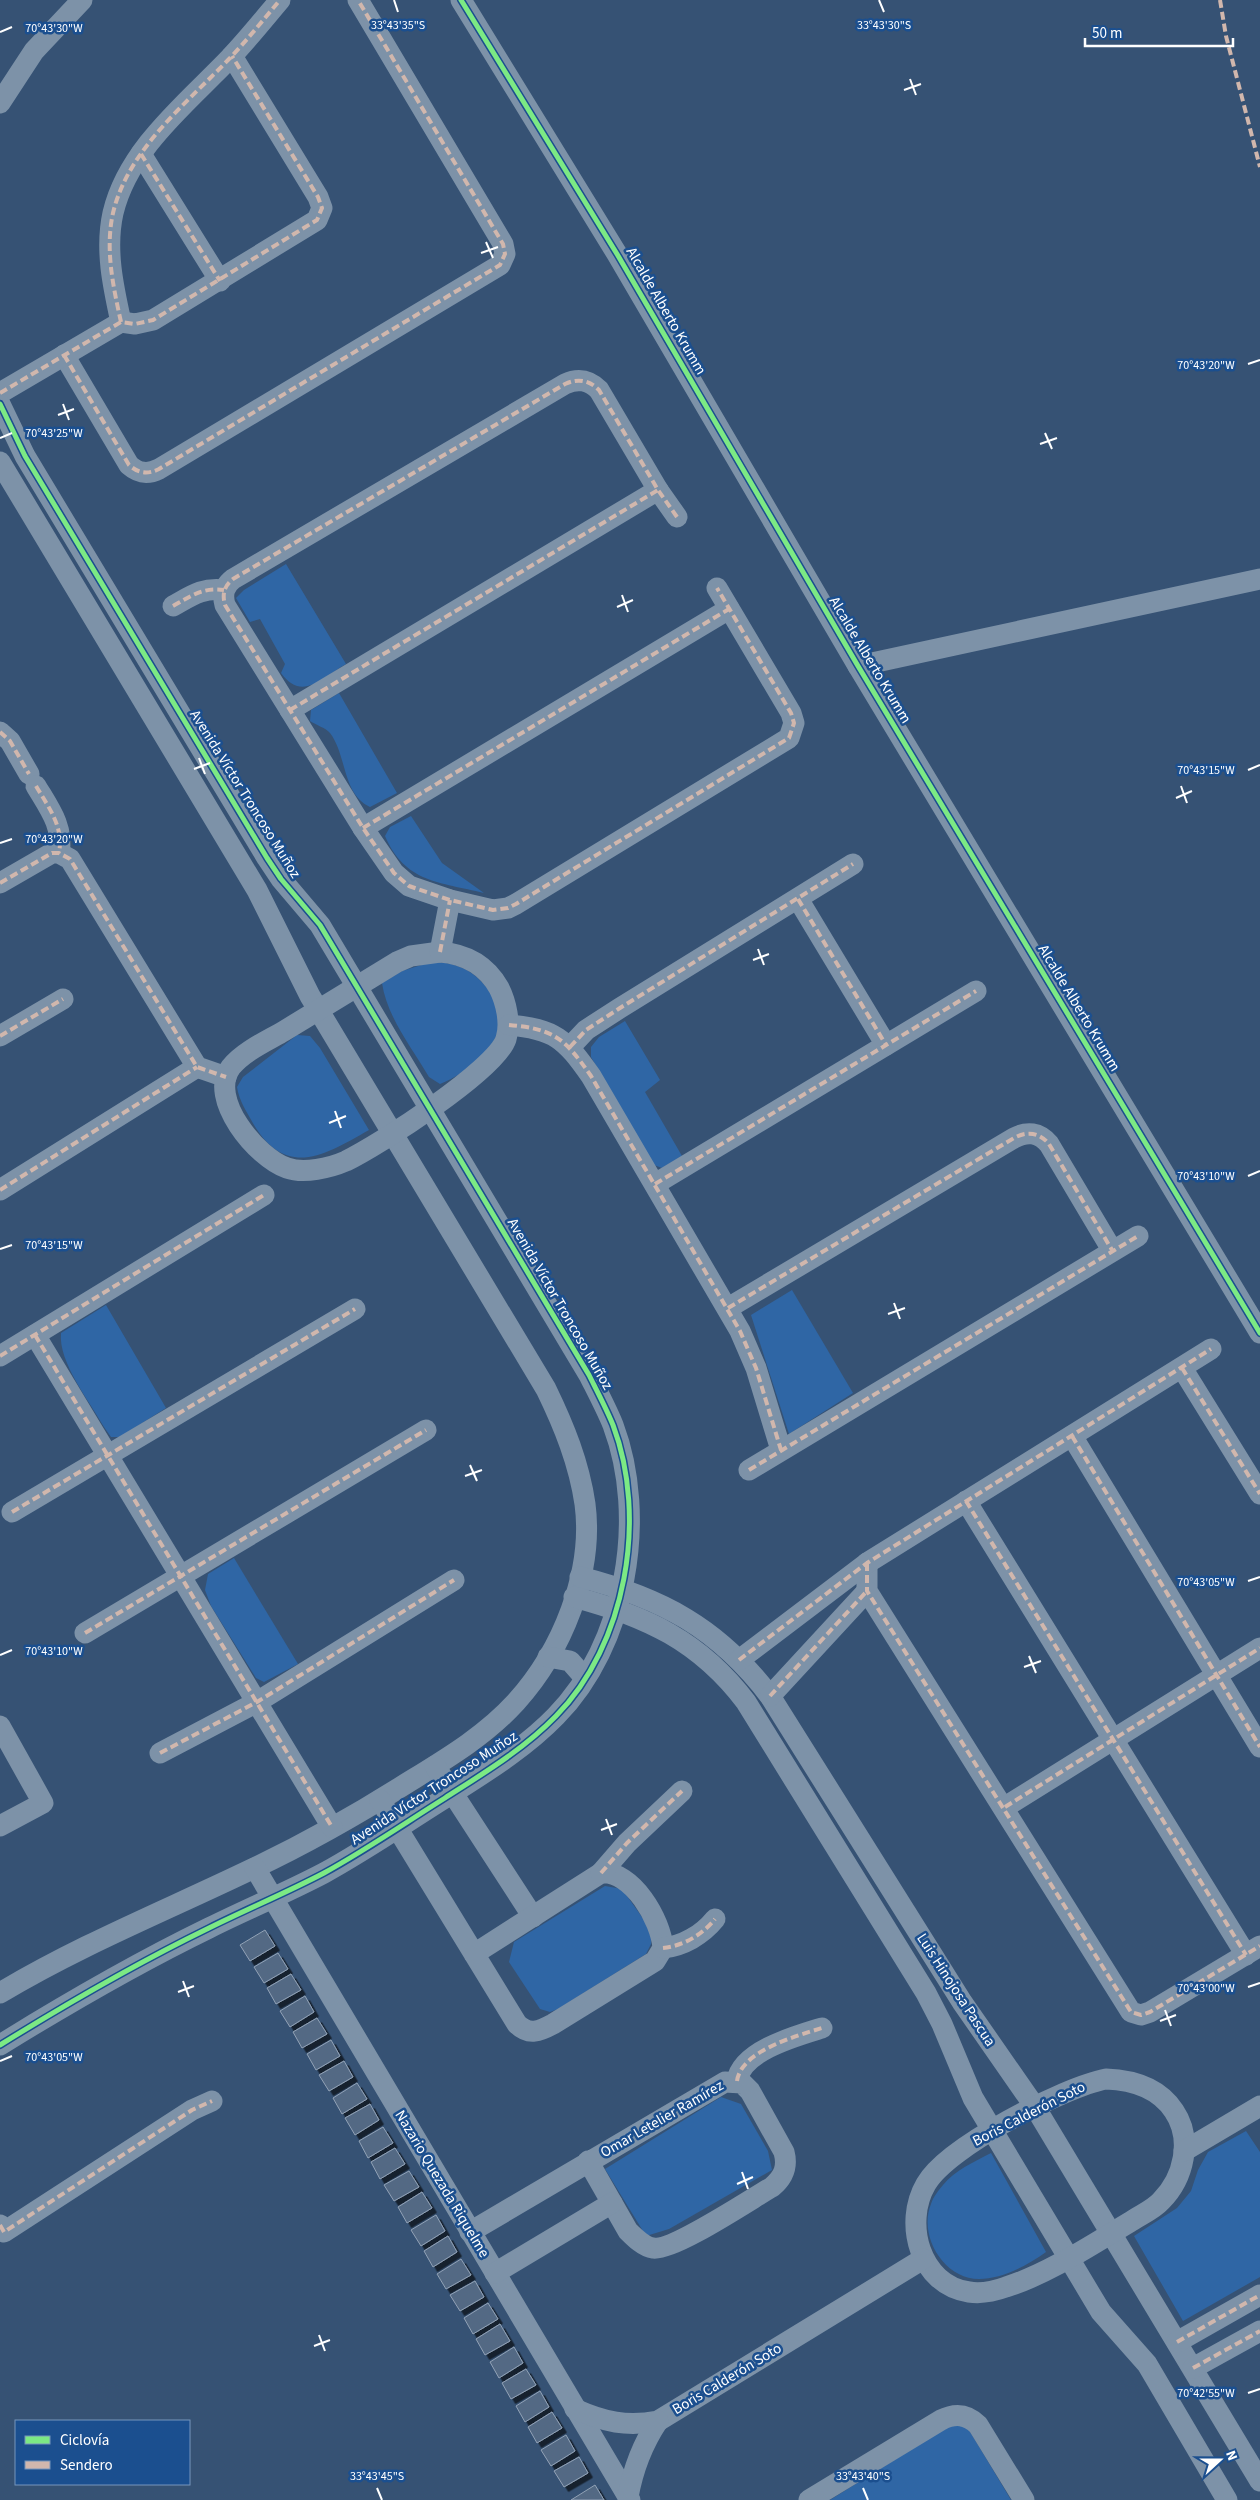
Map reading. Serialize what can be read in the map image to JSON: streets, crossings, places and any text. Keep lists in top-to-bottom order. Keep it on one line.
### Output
{"streets":{"street":["Alcalde Alberto Krumm","Avenida Víctor Troncoso Muñoz","Luis Hinojosa Pascua","Boris Calderón Soto","Omar Letelier Ramírez","Nazario Quezada Riquelme"]},"crossings":[["Avenida Víctor Troncoso Muñoz","Luis Hinojosa Pascua"],["Avenida Víctor Troncoso Muñoz","Nazario Quezada Riquelme"],["Luis Hinojosa Pascua","Boris Calderón Soto"],["Boris Calderón Soto","Nazario Quezada Riquelme"],["Omar Letelier Ramírez","Nazario Quezada Riquelme"]],"legend":["Ciclovía","Sendero"],"scale_bar":"50 m","north":"right","coordinates":["33°43'30\"S","33°43'35\"S","70°43'30\"W","70°43'20\"W","70°43'25\"W","70°43'15\"W","70°43'10\"W","70°43'05\"W","70°43'00\"W","70°42'55\"W","33°43'45\"S","33°43'40\"S"]}
